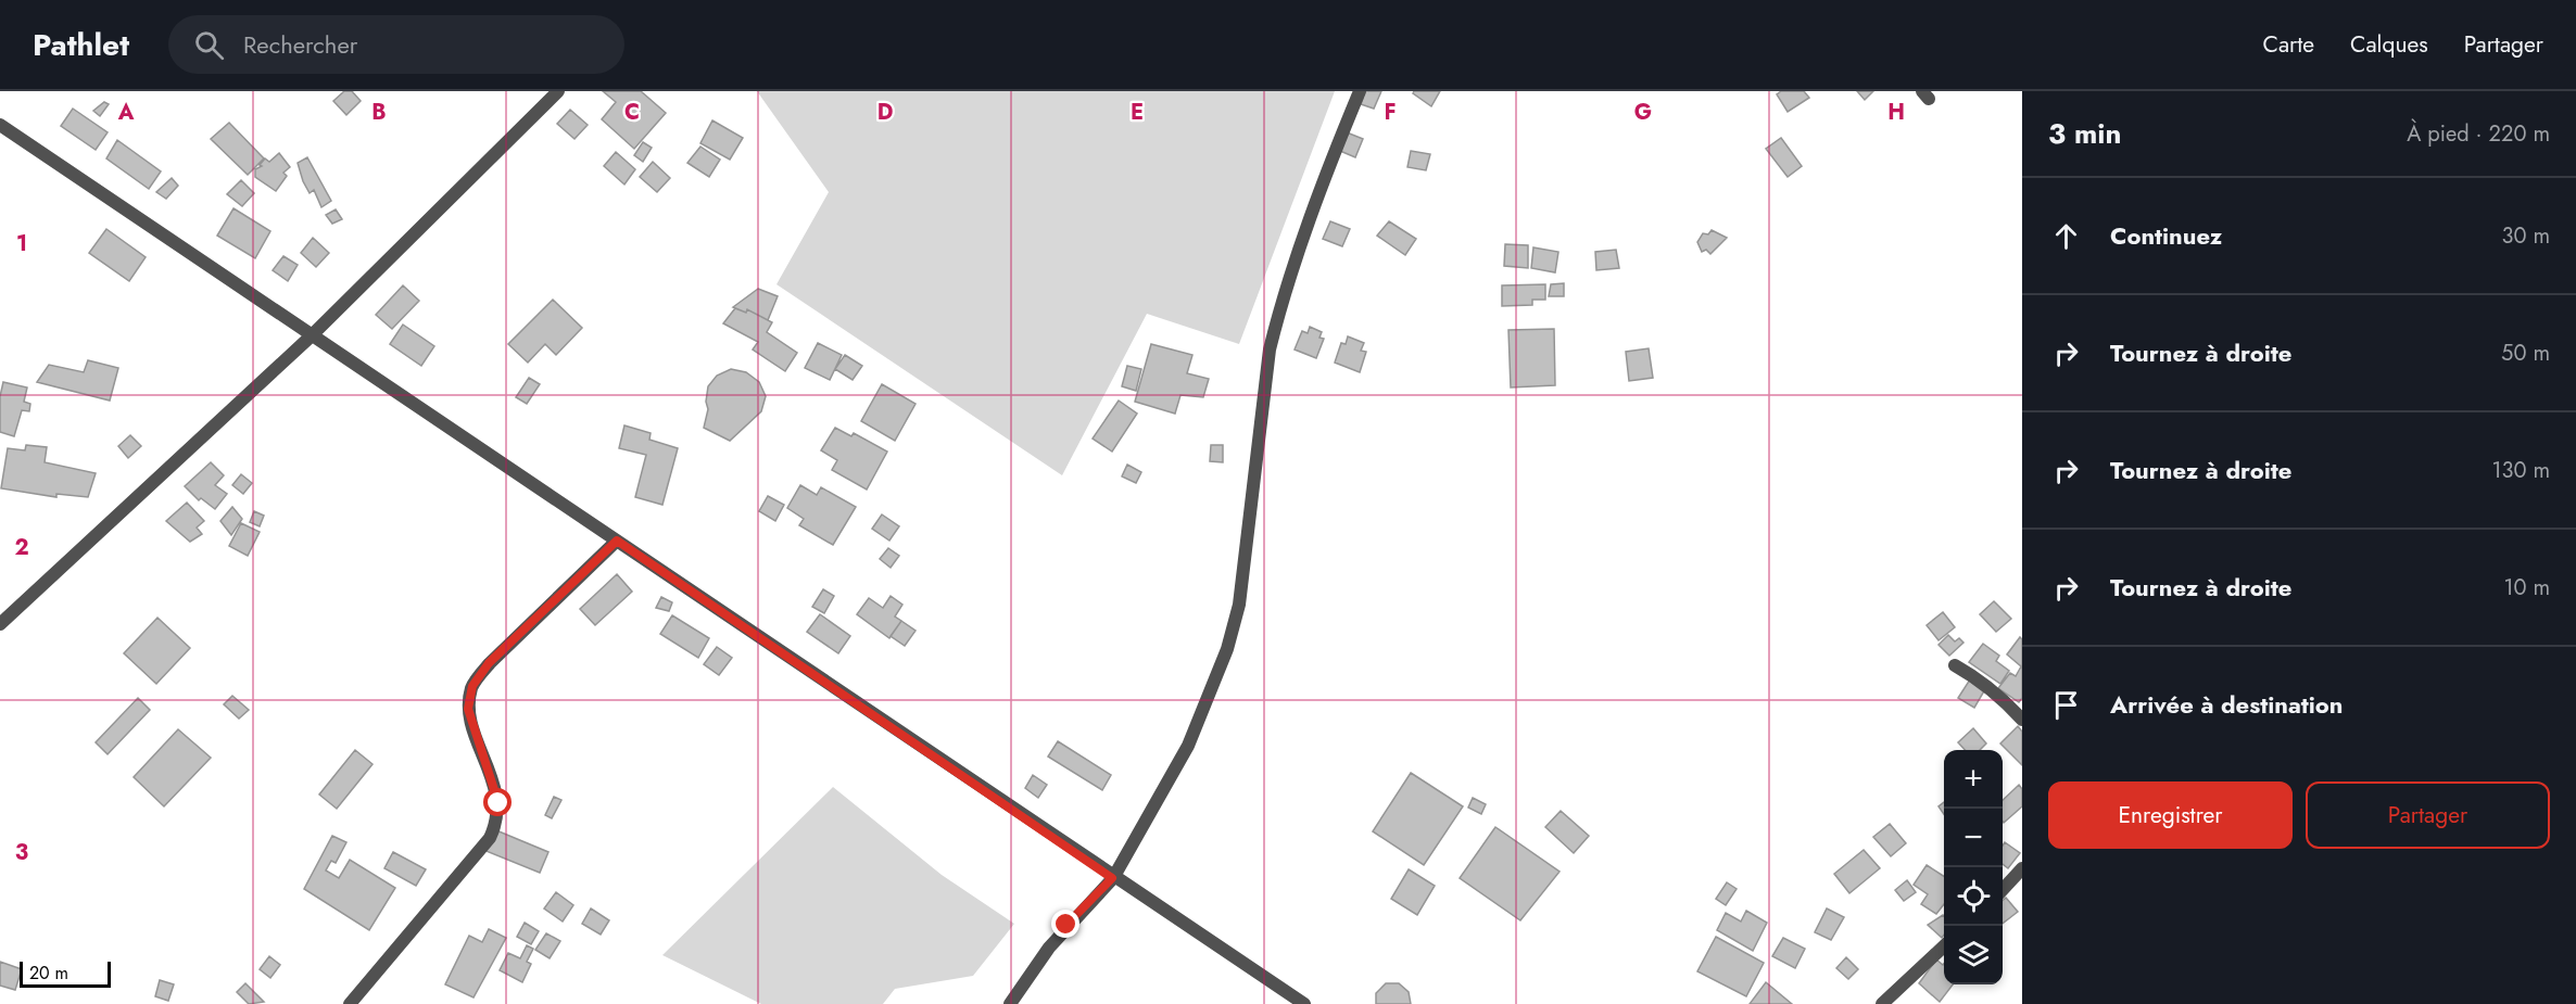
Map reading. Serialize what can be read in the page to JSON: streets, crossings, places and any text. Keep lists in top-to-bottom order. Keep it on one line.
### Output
{"scale_bar":"20 m","page":{"header":"Pathlet","search":"Rechercher","nav":["Carte","Calques","Partager"],"heading":["3 min","À pied · 220 m"],"list":[["Continuez","30 m"],["Tournez à droite","50 m"],["Tournez à droite","130 m"],["Tournez à droite","10 m"],"Arrivée à destination"],"map_buttons":["+","−"],"buttons":["Enregistrer","Partager"],"scale":"20 m"},"grid":{"columns":["A","B","C","D","E","F","G","H"],"rows":["1","2","3"]}}
